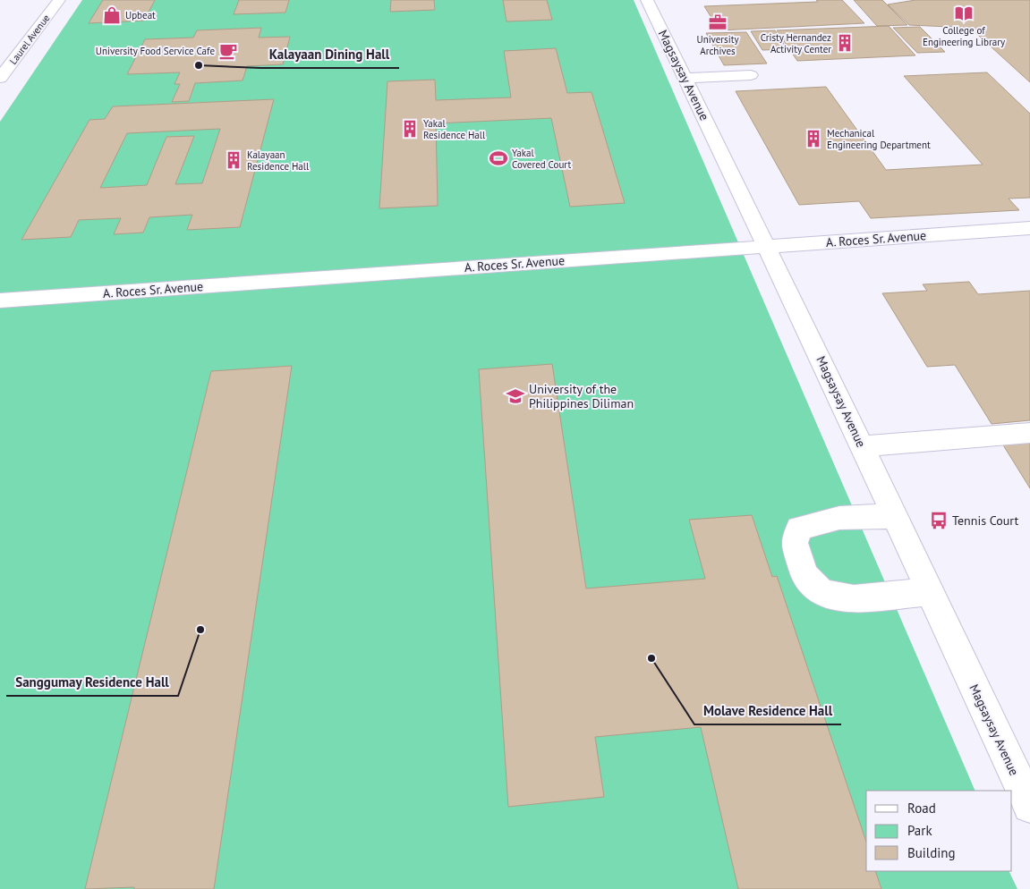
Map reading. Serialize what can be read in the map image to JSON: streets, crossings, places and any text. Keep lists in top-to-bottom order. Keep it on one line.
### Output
{"streets":{"street":["Laurel Avenue","Magsaysay Avenue","A. Roces Sr. Avenue"]},"crossings":[["Magsaysay Avenue","A. Roces Sr. Avenue"]],"places":{"library":["College of Engineering Library"],"shop":["Upbeat"],"office":["University Archives"],"building":["Cristy Hernandez Activity Center","Yakal Residence Hall","Mechanical Engineering Department","Kalayaan Residence Hall"],"cafe":["University Food Service Cafe"],"other":["Kalayaan Dining Hall","Sanggumay Residence Hall","Molave Residence Hall"],"sports":["Yakal Covered Court"],"school or university":["University of the Philippines Diliman"],"bus stop":["Tennis Court"]},"legend":["Road","Park","Building"]}
